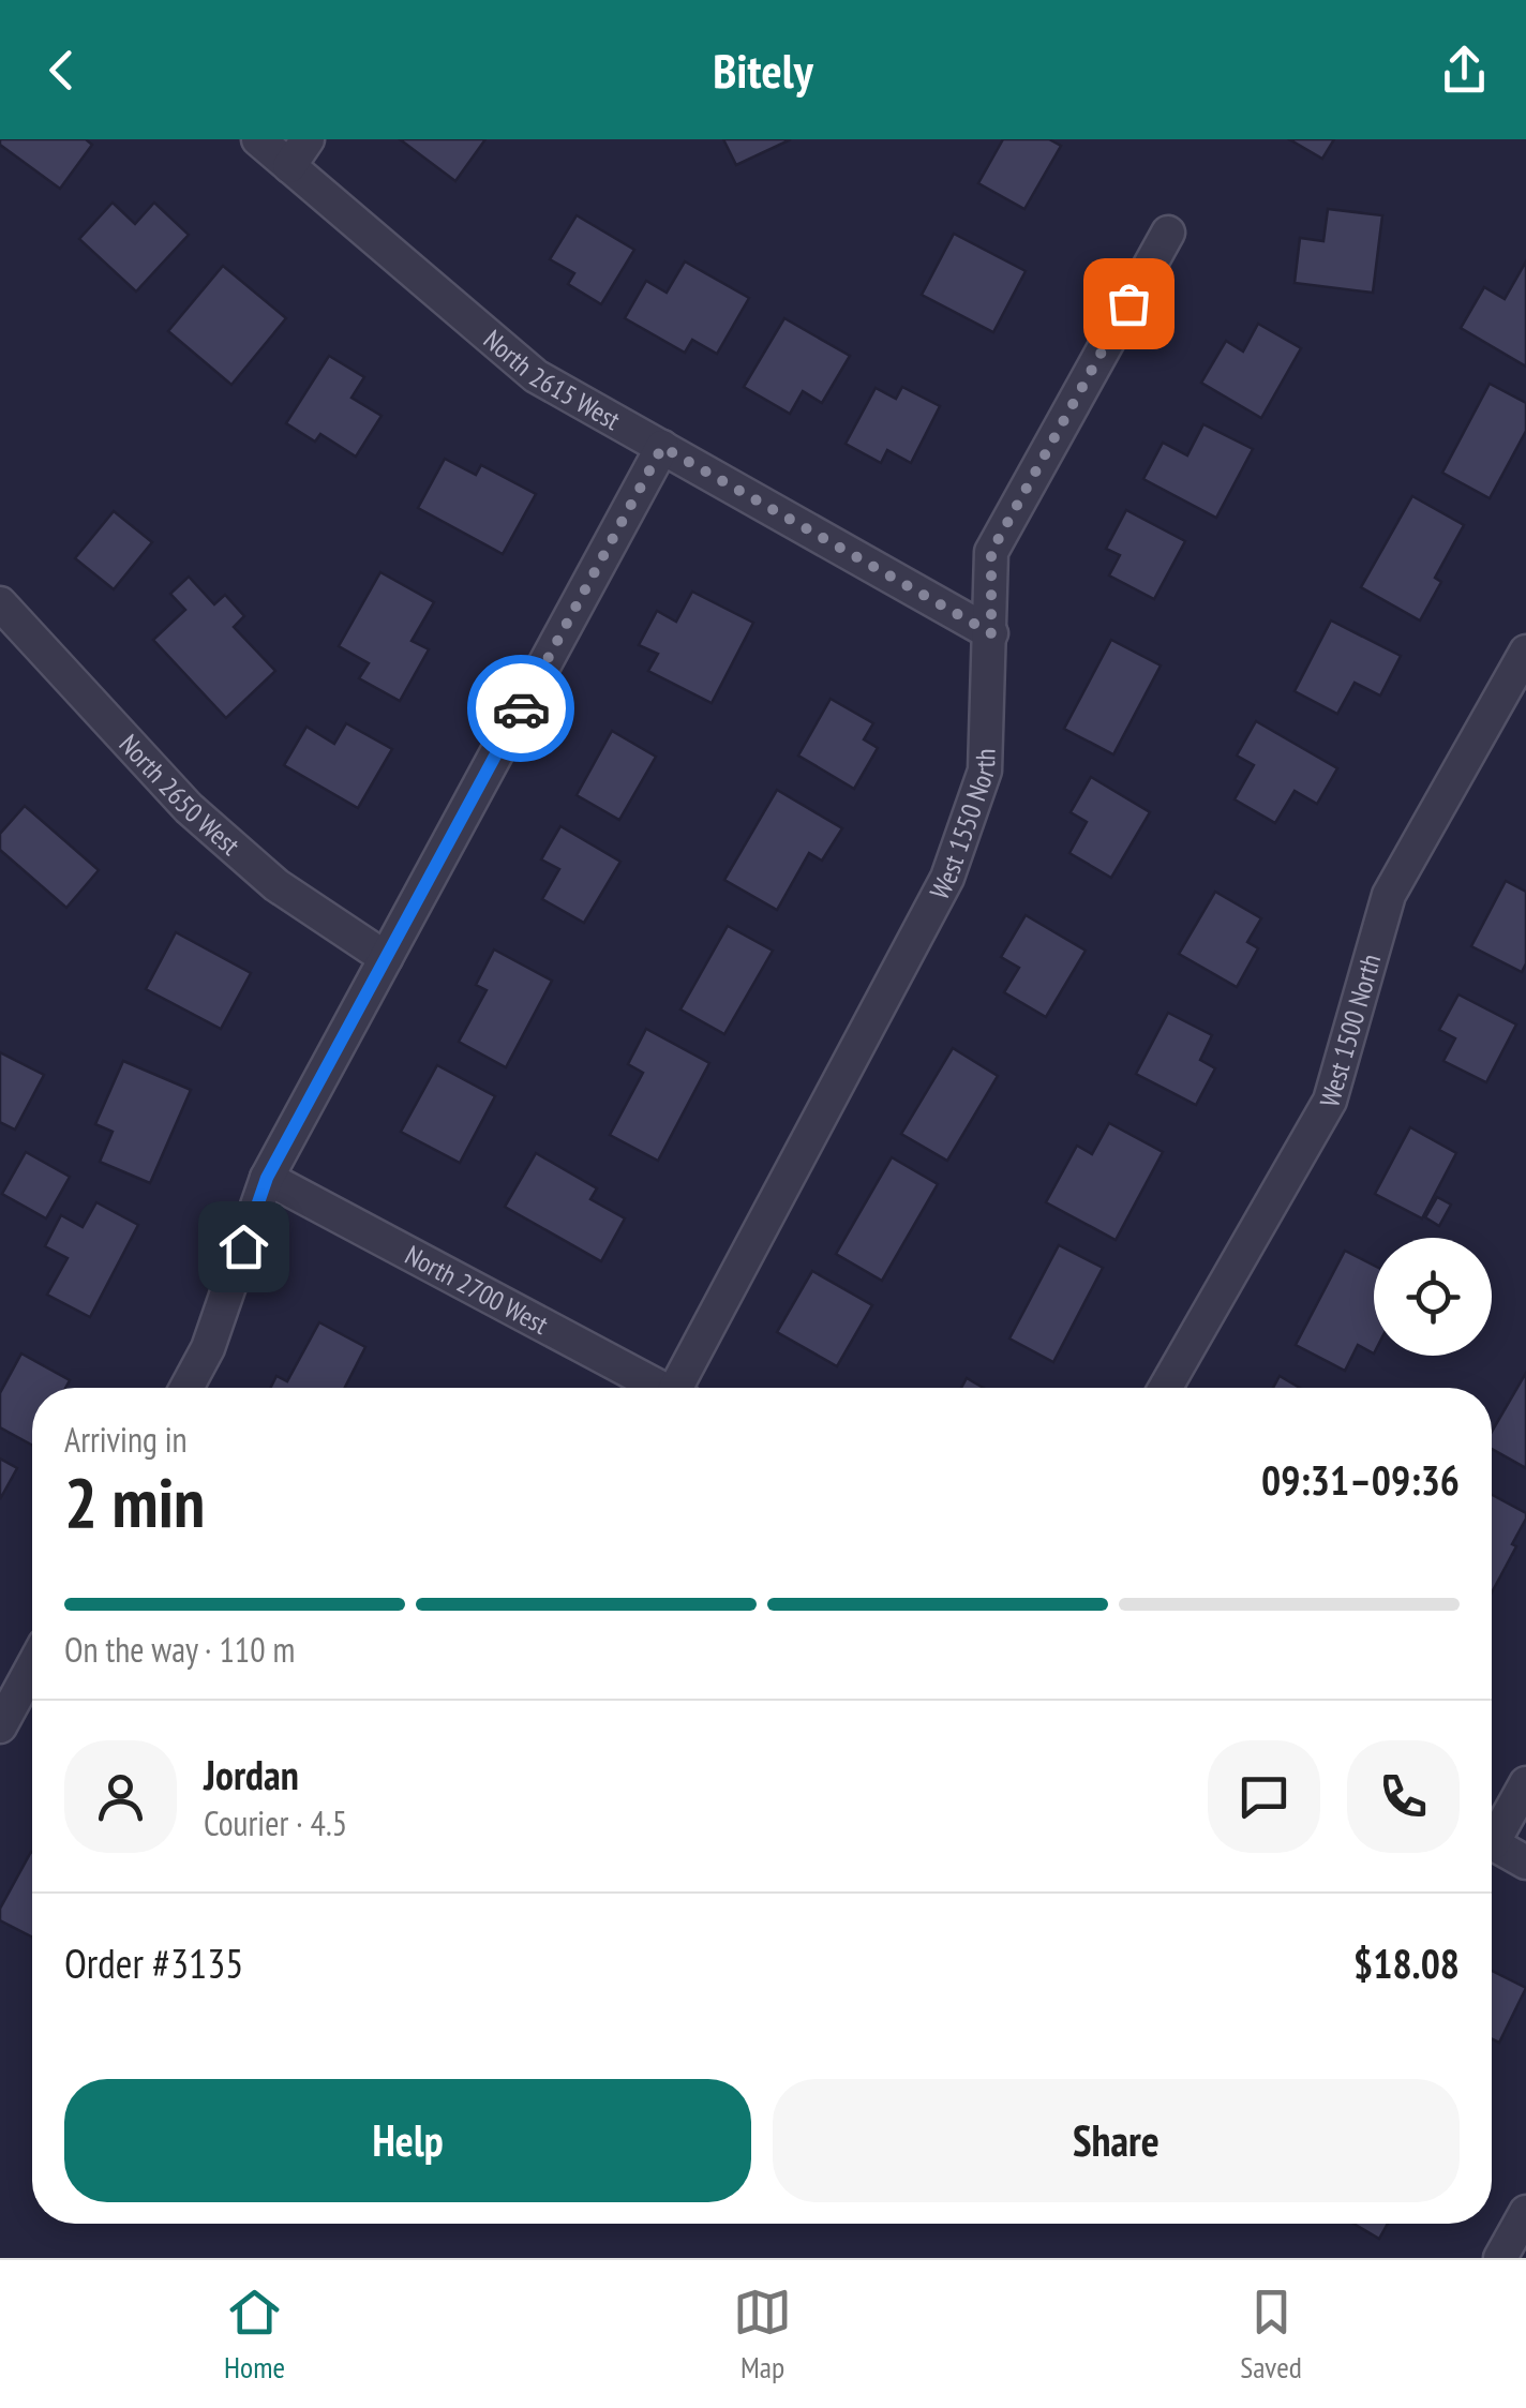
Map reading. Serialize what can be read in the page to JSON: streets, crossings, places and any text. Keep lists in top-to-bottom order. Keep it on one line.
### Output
{"streets":{"street":["North 2615 West","North 2650 West","West 1550 North","West 1500 North","North 2700 West"]},"crossings":[["North 2615 West","West 1550 North"]],"page":{"header":"Bitely","heading":["2 min","Arriving in","09:31–09:36"],"panel":["Jordan","Courier · 4.5","Order #3135","$18.08"],"bar":"On the way · 110 m","buttons":["Help","Share"],"tabs":["Home","Map","Saved"]}}
